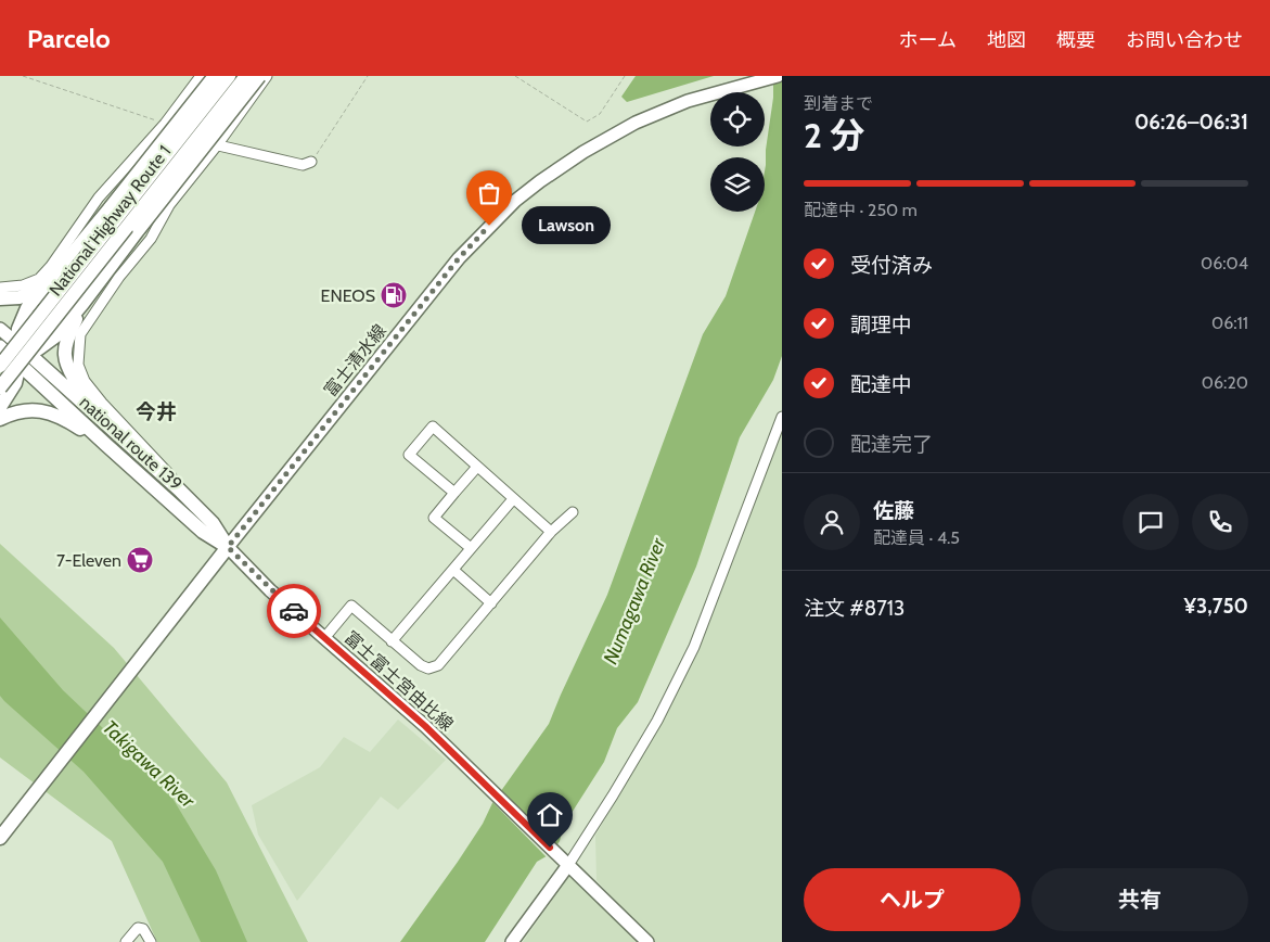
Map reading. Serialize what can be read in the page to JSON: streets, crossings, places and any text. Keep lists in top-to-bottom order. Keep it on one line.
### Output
{"streets":{"highway":["National Highway Route 1","national route 139"],"main road":["富士清水線","富士富士宮由比線"]},"crossings":[["富士清水線","national route 139"],["富士清水線","富士富士宮由比線"],["national route 139","富士富士宮由比線"]],"districts":["今井"],"water":["Numagawa River","Takigawa River"],"places":{"other":["Lawson"],"fuel station":["ENEOS"],"supermarket":["7-Eleven"]},"page":{"header":"Parcelo","nav":["ホーム","地図","概要","お問い合わせ"],"heading":["2 分","到着まで","06:26–06:31"],"panel":["佐藤","配達員 · 4.5","注文 #8713","¥3,750"],"bar":"配達中 · 250 m","bubble":"Lawson","list":[["受付済み","06:04"],["調理中","06:11"],["配達中","06:20"],"配達完了"],"buttons":["ヘルプ","共有"]}}
